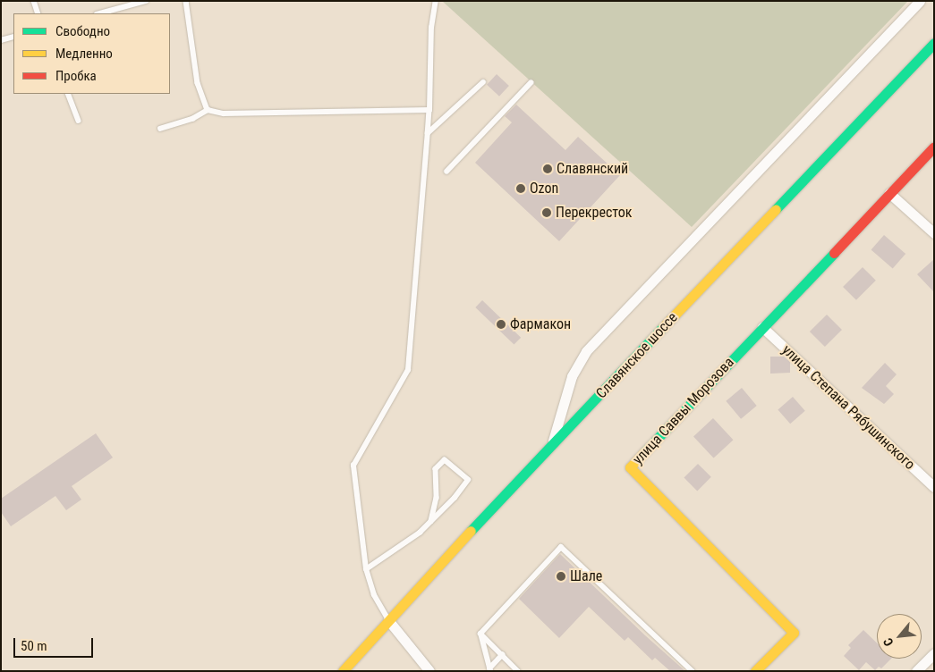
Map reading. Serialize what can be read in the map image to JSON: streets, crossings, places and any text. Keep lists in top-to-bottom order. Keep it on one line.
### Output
{"streets":{"main road":["Славянское шоссе","улица Саввы Морозова"],"street":["улица Степана Рябушинского"]},"crossings":[["улица Степана Рябушинского","улица Саввы Морозова"]],"places":["Славянский","Ozon","Перекресток","Фармакон","Шале"],"legend":["Свободно","Медленно","Пробка"],"scale_bar":"50 m","north":"bottom left"}
